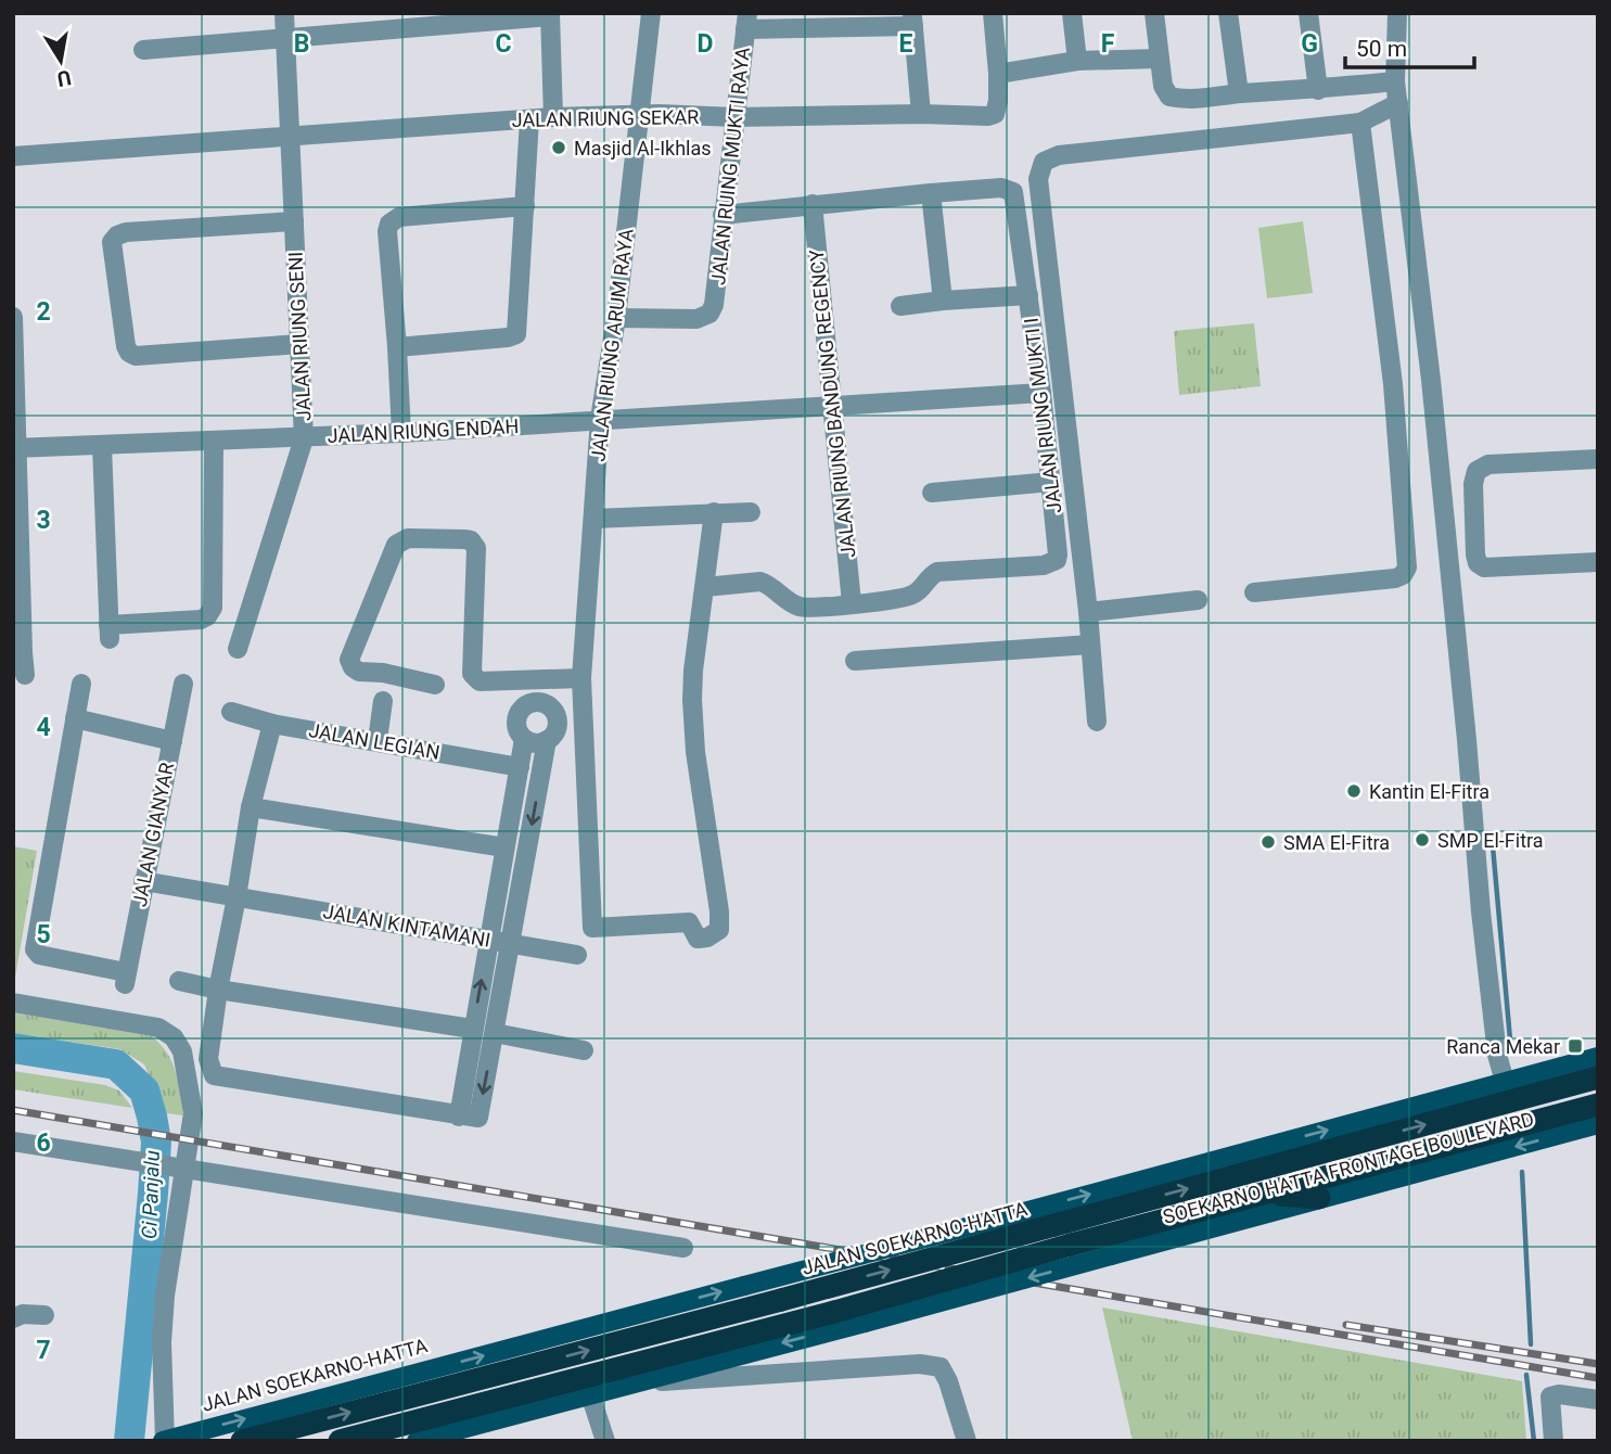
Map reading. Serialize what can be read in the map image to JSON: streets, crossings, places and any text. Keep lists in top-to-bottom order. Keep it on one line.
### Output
{"streets":{"highway":["JALAN SOEKARNO-HATTA"],"main road":["SOEKARNO HATTA FRONTAGE BOULEVARD"],"street":["JALAN RIUNG SEKAR","JALAN RUING MUKTI RAYA","JALAN RIUNG SENI","JALAN RIUNG ARUM RAYA","JALAN RIUNG BANDUNG REGENCY","JALAN RIUNG MUKTI I","JALAN RIUNG ENDAH","JALAN LEGIAN","JALAN GIANYAR","JALAN KINTAMANI"]},"crossings":[["JALAN RIUNG SEKAR","JALAN RUING MUKTI RAYA"],["JALAN RIUNG SEKAR","JALAN RIUNG SENI"],["JALAN RIUNG SEKAR","JALAN RIUNG ARUM RAYA"],["JALAN RUING MUKTI RAYA","JALAN RIUNG ARUM RAYA"],["JALAN RUING MUKTI RAYA","JALAN RIUNG MUKTI I"],["JALAN RIUNG SENI","JALAN RIUNG ENDAH"],["JALAN RIUNG ARUM RAYA","JALAN RIUNG MUKTI I"],["JALAN RIUNG ARUM RAYA","JALAN RIUNG ENDAH"],["JALAN RIUNG BANDUNG REGENCY","JALAN RIUNG MUKTI I"],["JALAN RIUNG BANDUNG REGENCY","JALAN RIUNG ENDAH"],["JALAN RIUNG MUKTI I","JALAN RIUNG ENDAH"],["JALAN GIANYAR","JALAN KINTAMANI"]],"one_way":["SOEKARNO HATTA FRONTAGE BOULEVARD","JALAN SOEKARNO-HATTA"],"water":["Ci Panjalu"],"places":{"other":["Masjid Al-Ikhlas","Kantin El-Fitra","SMP El-Fitra","SMA El-Fitra"],"transit":["Ranca Mekar"]},"scale_bar":"50 m","north":"bottom","grid":{"columns":["B","C","D","E","F","G"],"rows":["2","3","4","5","6","7"]}}
